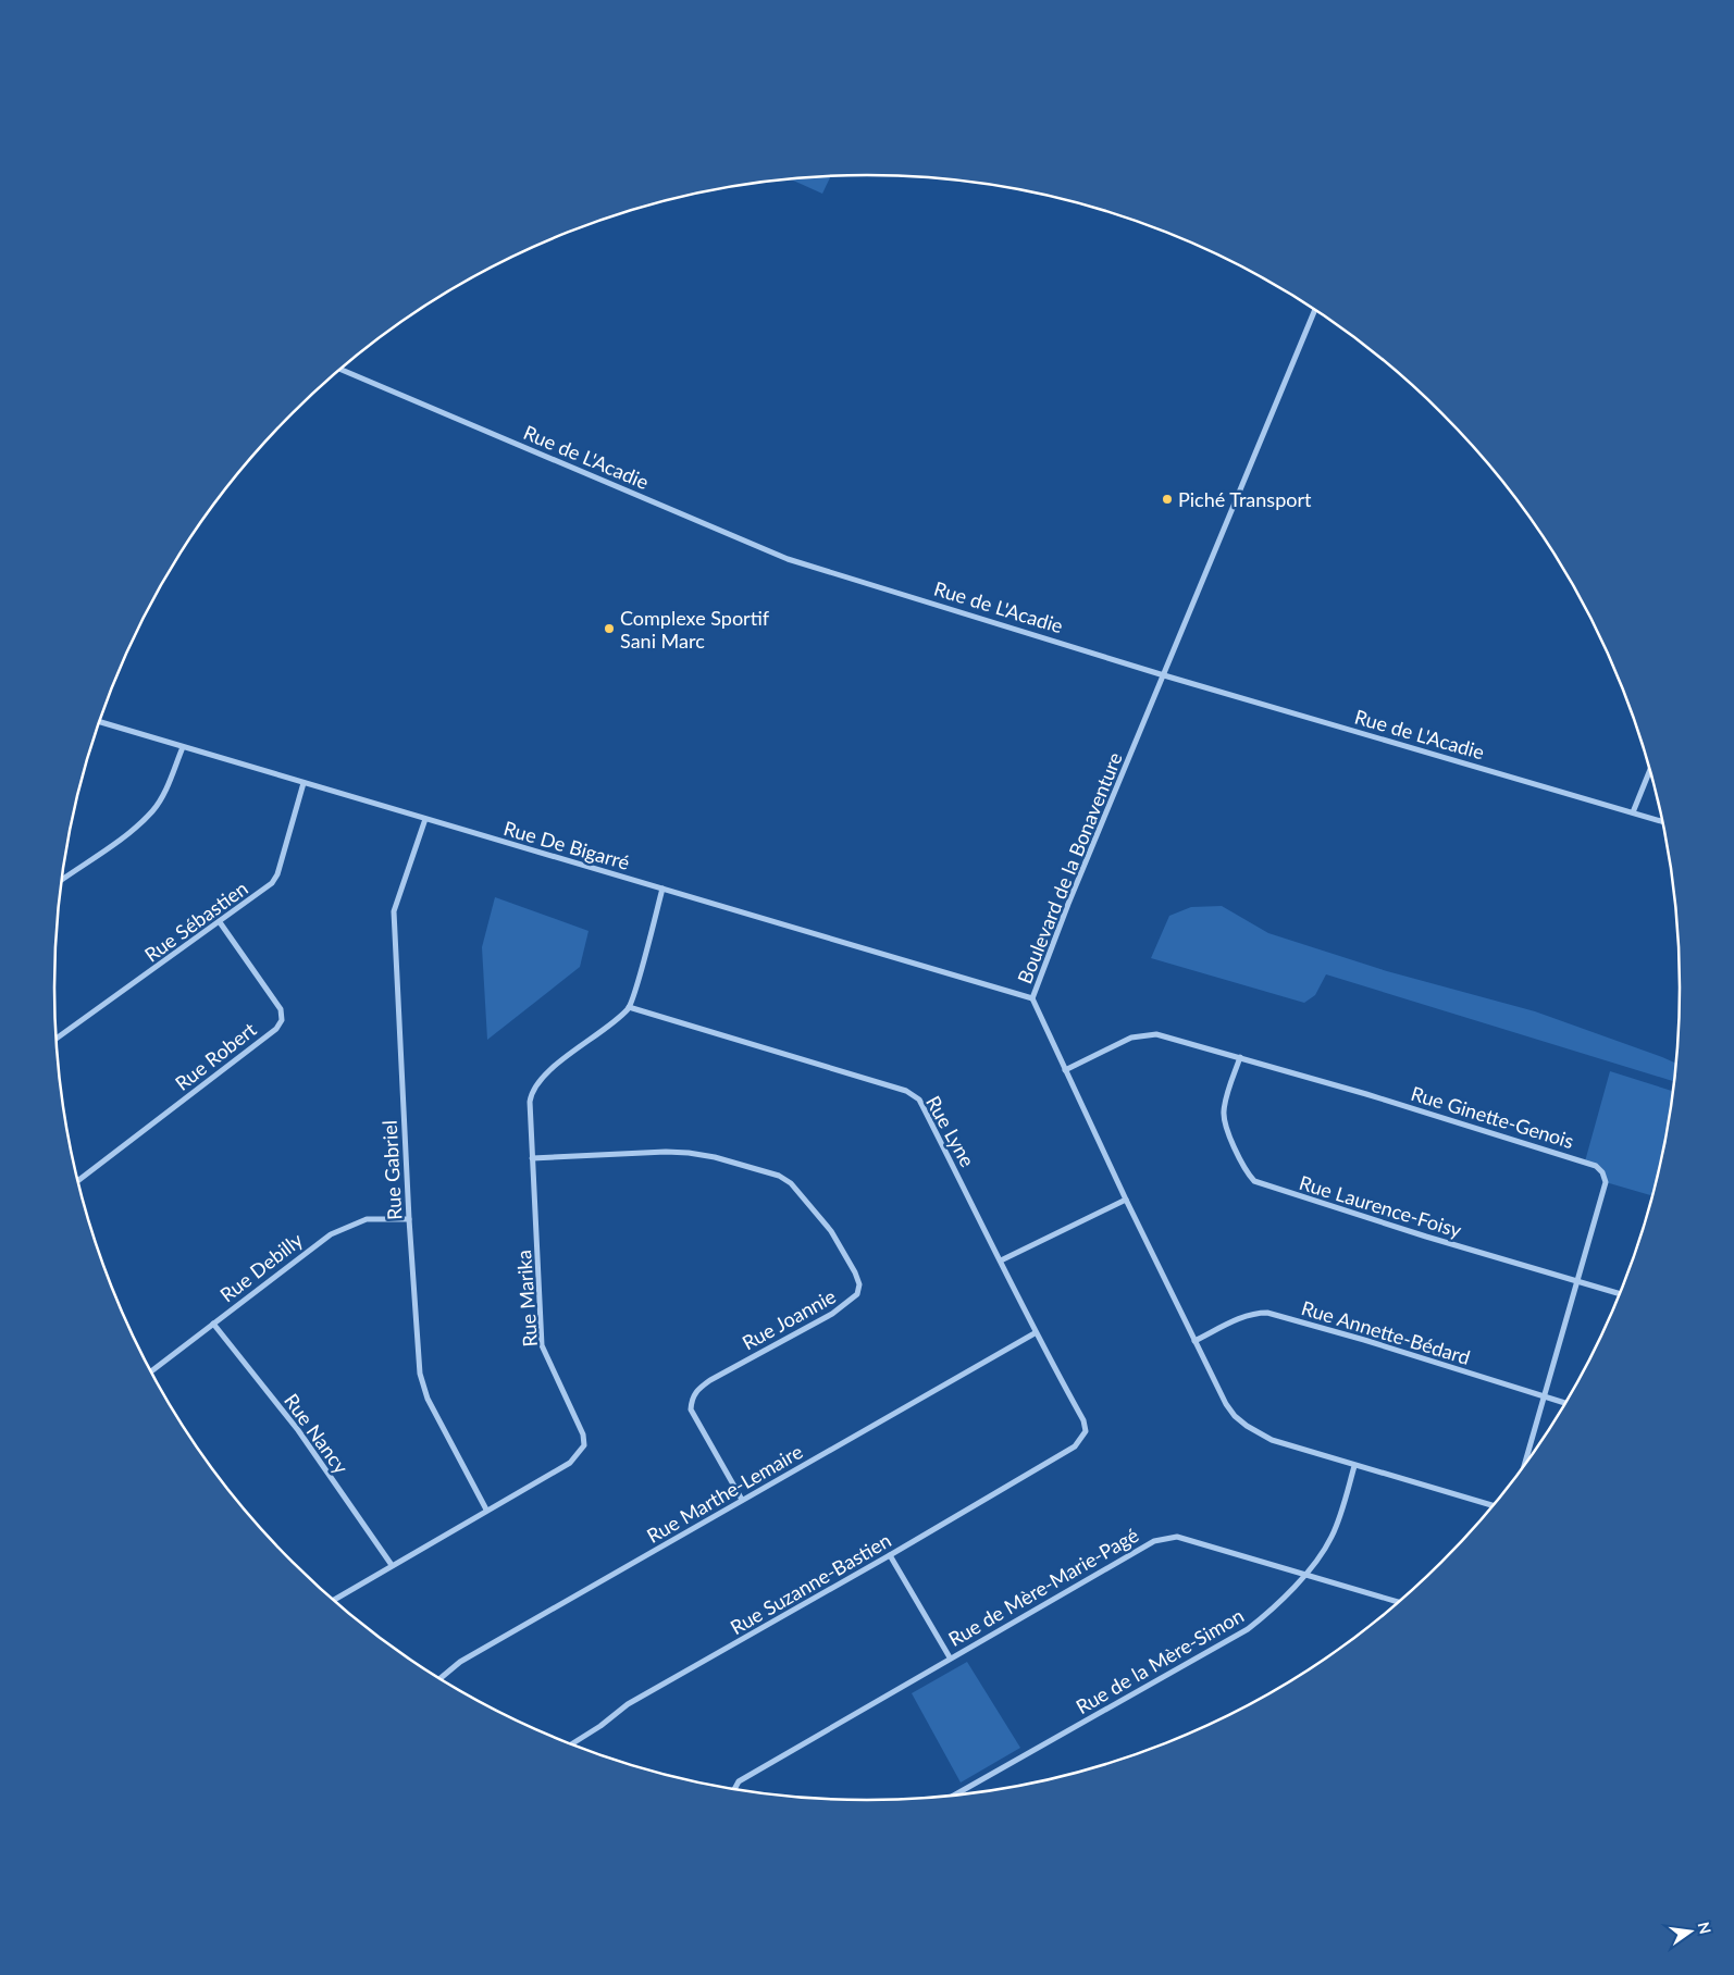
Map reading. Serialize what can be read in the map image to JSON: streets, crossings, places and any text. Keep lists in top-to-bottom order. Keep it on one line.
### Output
{"streets":{"street":["Rue de L'Acadie","Rue De Bigarré","Boulevard de la Bonaventure","Rue Sébastien","Rue Robert","Rue Ginette-Genois","Rue Lyne","Rue Gabriel","Rue Laurence-Foisy","Rue Debilly","Rue Marika","Rue Joannie","Rue Annette-Bédard","Rue Nancy","Rue Marthe-Lemaire","Rue Suzanne-Bastien","Rue de Mère-Marie-Pagé","Rue de la Mère-Simon"]},"crossings":[["Rue de L'Acadie","Boulevard de la Bonaventure"],["Rue De Bigarré","Boulevard de la Bonaventure"],["Rue De Bigarré","Rue Sébastien"],["Rue De Bigarré","Rue Gabriel"],["Boulevard de la Bonaventure","Rue Ginette-Genois"],["Boulevard de la Bonaventure","Rue Annette-Bédard"],["Boulevard de la Bonaventure","Rue de la Mère-Simon"],["Rue Sébastien","Rue Robert"],["Rue Ginette-Genois","Rue Laurence-Foisy"],["Rue Ginette-Genois","Rue Annette-Bédard"],["Rue Lyne","Rue Marika"],["Rue Lyne","Rue Marthe-Lemaire"],["Rue Lyne","Rue Suzanne-Bastien"],["Rue Gabriel","Rue Debilly"],["Rue Gabriel","Rue Marika"],["Rue Debilly","Rue Nancy"],["Rue Marika","Rue Joannie"],["Rue Marika","Rue Nancy"],["Rue Joannie","Rue Marthe-Lemaire"],["Rue de Mère-Marie-Pagé","Rue de la Mère-Simon"]],"places":["Piché Transport","Complexe Sportif Sani Marc"],"north":"right"}
